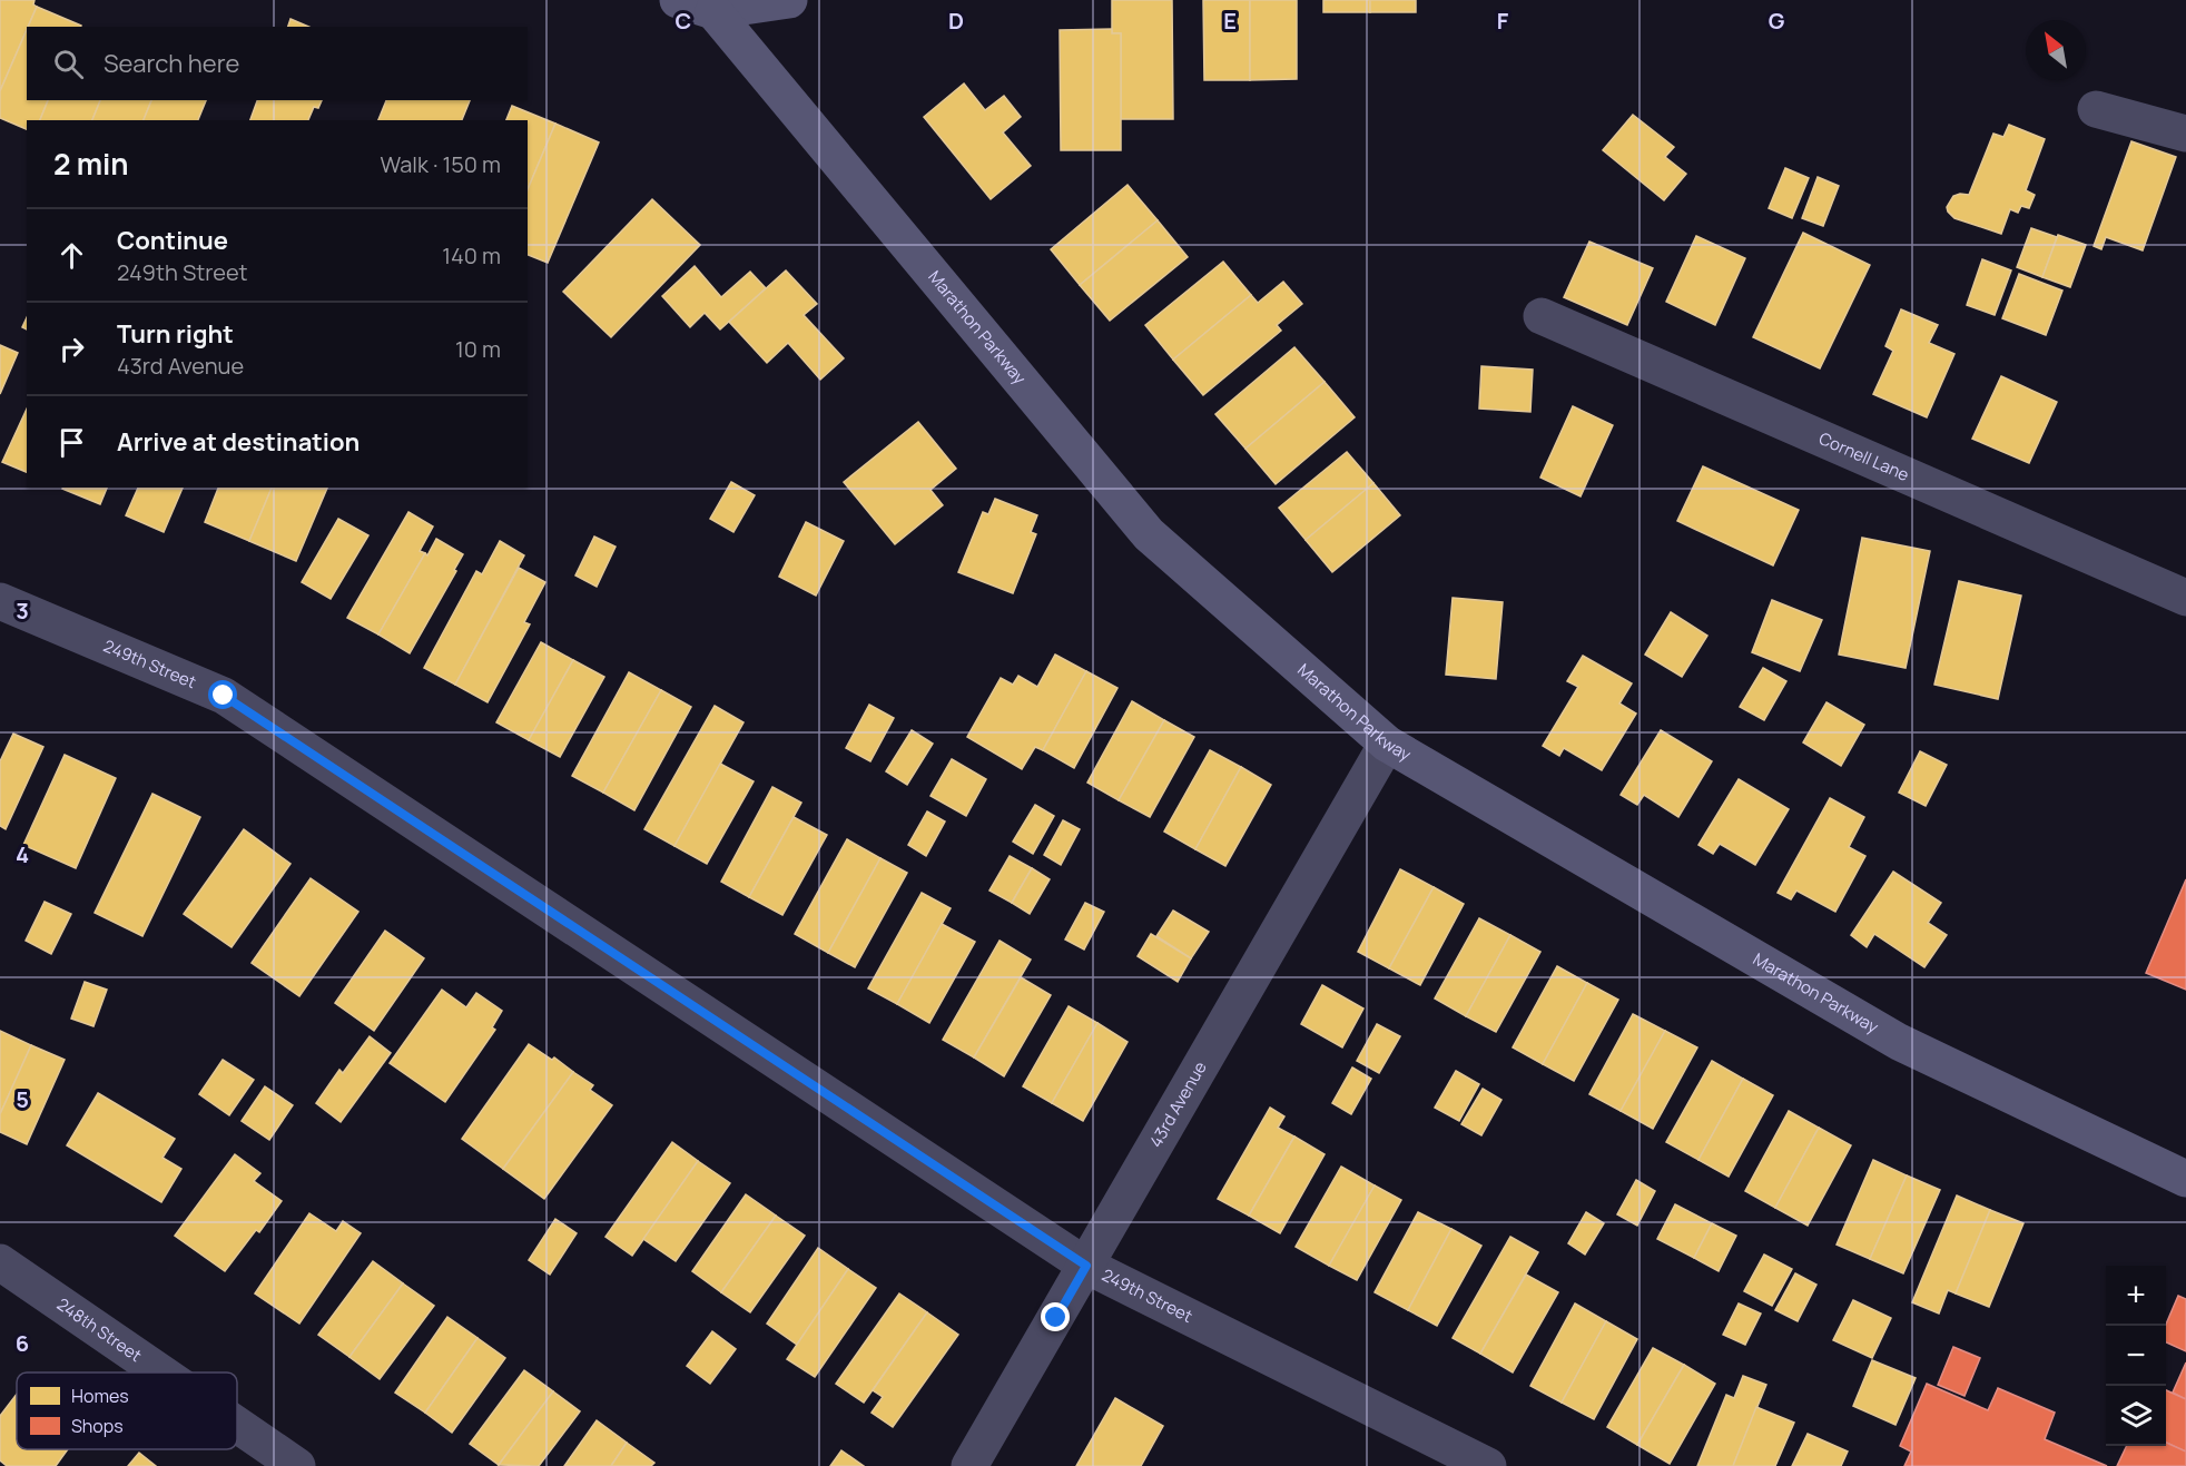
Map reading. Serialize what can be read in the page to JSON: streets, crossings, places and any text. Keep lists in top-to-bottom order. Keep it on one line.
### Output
{"streets":{"street":["Marathon Parkway","Cornell Lane","249th Street","43rd Avenue","248th Street"]},"crossings":[["Marathon Parkway","43rd Avenue"],["249th Street","43rd Avenue"]],"legend":["Homes","Shops"],"north":"top left","page":{"search":"Search here","heading":["2 min","Walk · 150 m"],"list":[["Continue","249th Street","140 m"],["Turn right","43rd Avenue","10 m"],"Arrive at destination"],"map_buttons":["+","−"]},"grid":{"columns":["C","D","E","F","G"],"rows":["3","4","5","6"]}}
